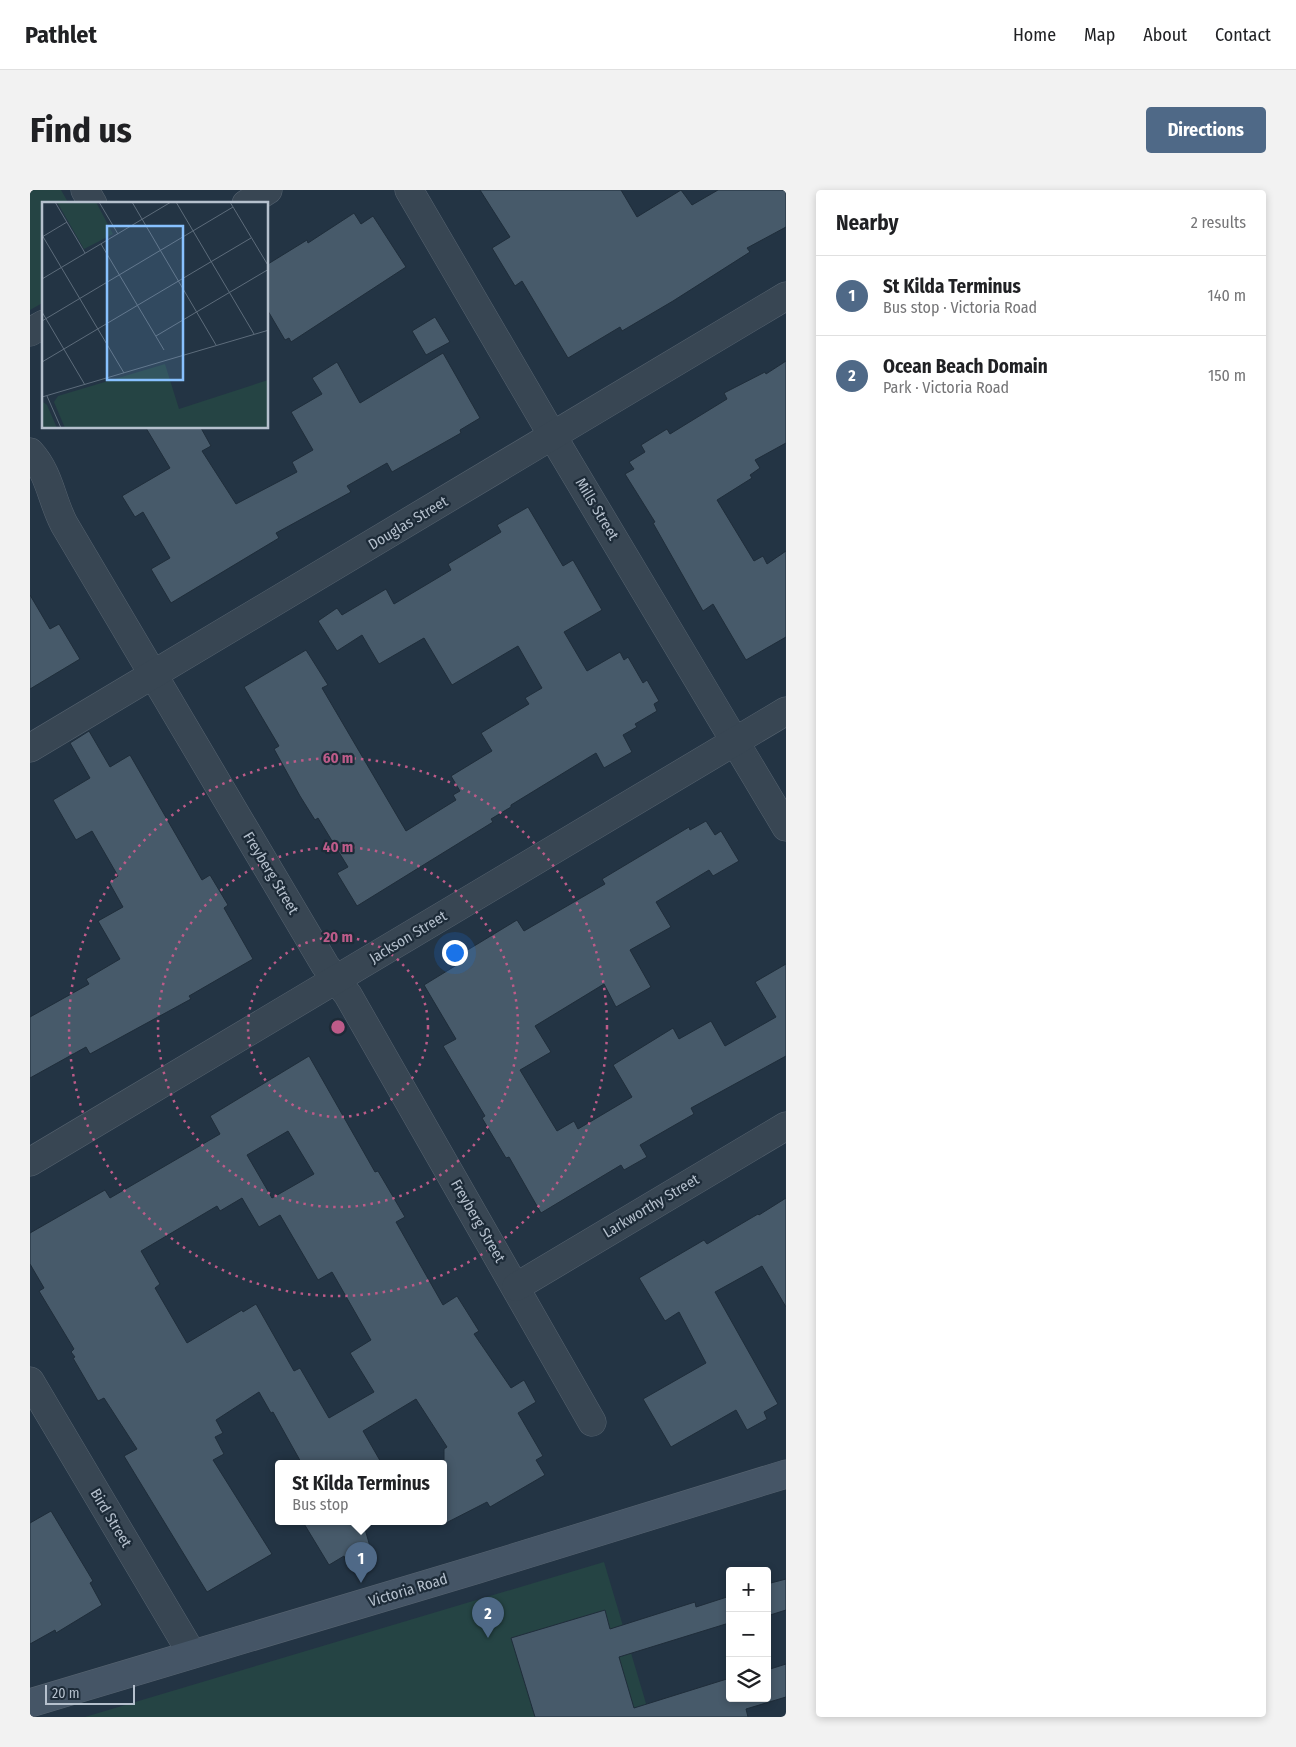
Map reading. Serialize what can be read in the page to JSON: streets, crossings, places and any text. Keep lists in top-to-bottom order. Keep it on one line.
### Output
{"streets":{"street":["Mills Street","Douglas Street","Freyberg Street","Jackson Street","Larkworthy Street","Bird Street","Victoria Road"]},"crossings":[["Mills Street","Douglas Street"],["Mills Street","Jackson Street"],["Douglas Street","Freyberg Street"],["Freyberg Street","Jackson Street"],["Freyberg Street","Larkworthy Street"],["Bird Street","Victoria Road"]],"scale_bar":"20 m","page":{"header":"Pathlet","nav":["Home","Map","About","Contact"],"buttons":"Directions","title":"Find us","heading":["Nearby","2 results"],"list":[{"mark":"1","name":"St Kilda Terminus","note":"Bus stop · Victoria Road","value":"140 m"},{"mark":"2","name":"Ocean Beach Domain","note":"Park · Victoria Road","value":"150 m"}],"popup":["St Kilda Terminus","Bus stop"],"pins":["1","2"],"map_buttons":["+","−"],"scale":"20 m"},"rings":["60 m","40 m","20 m"]}
